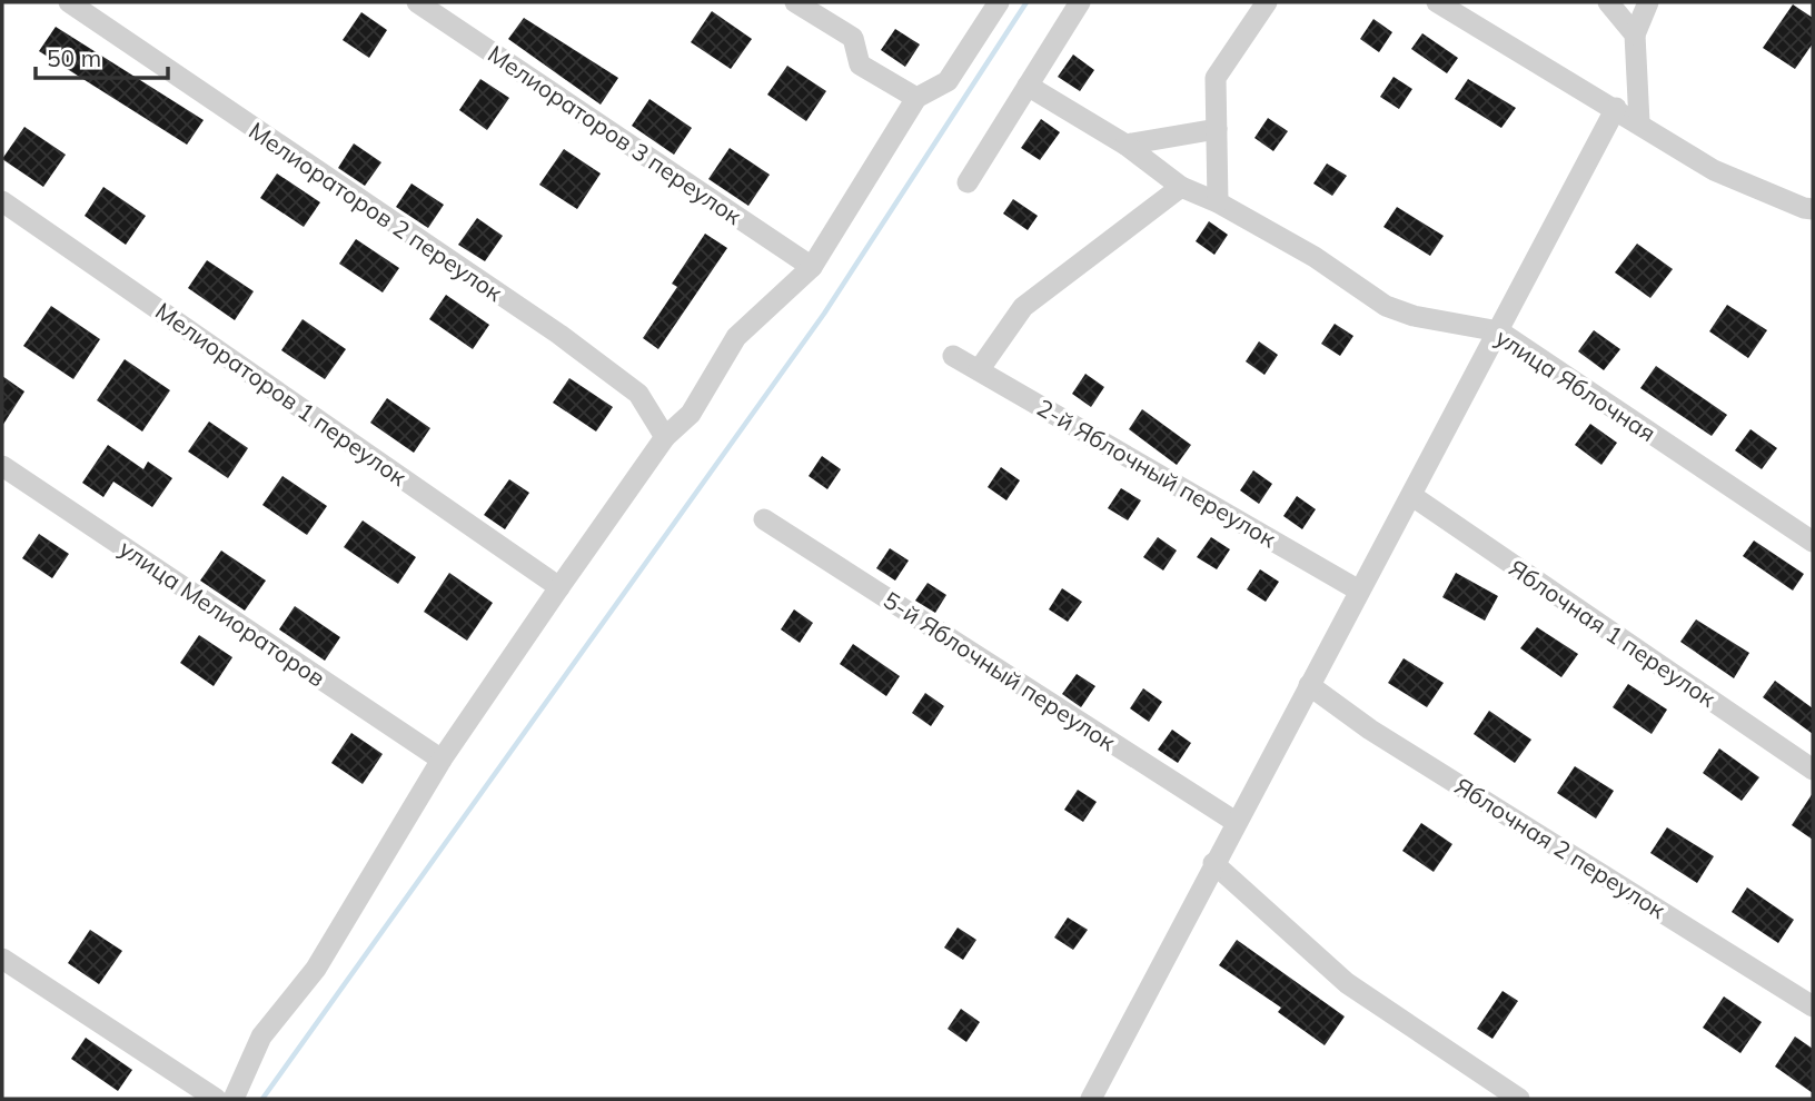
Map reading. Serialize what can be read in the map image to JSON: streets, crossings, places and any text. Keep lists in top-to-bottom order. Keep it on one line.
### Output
{"streets":{"street":["Мелиораторов 3 переулок","Мелиораторов 2 переулок","улица Яблочная","Мелиораторов 1 переулок","2-й Яблочный переулок","улица Мелиораторов","Яблочная 1 переулок","5-й Яблочный переулок","Яблочная 2 переулок"]},"scale_bar":"50 m"}
